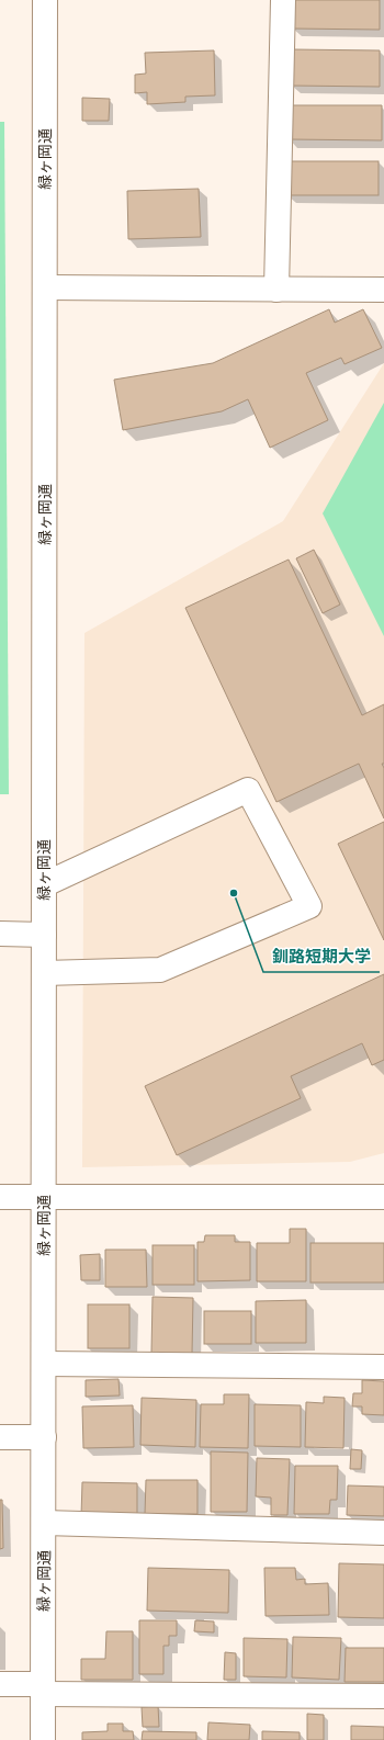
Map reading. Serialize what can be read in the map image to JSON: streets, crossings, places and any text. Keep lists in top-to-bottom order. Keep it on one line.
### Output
{"streets":{"street":["緑ヶ岡通"]},"places":["釧路短期大学"]}
